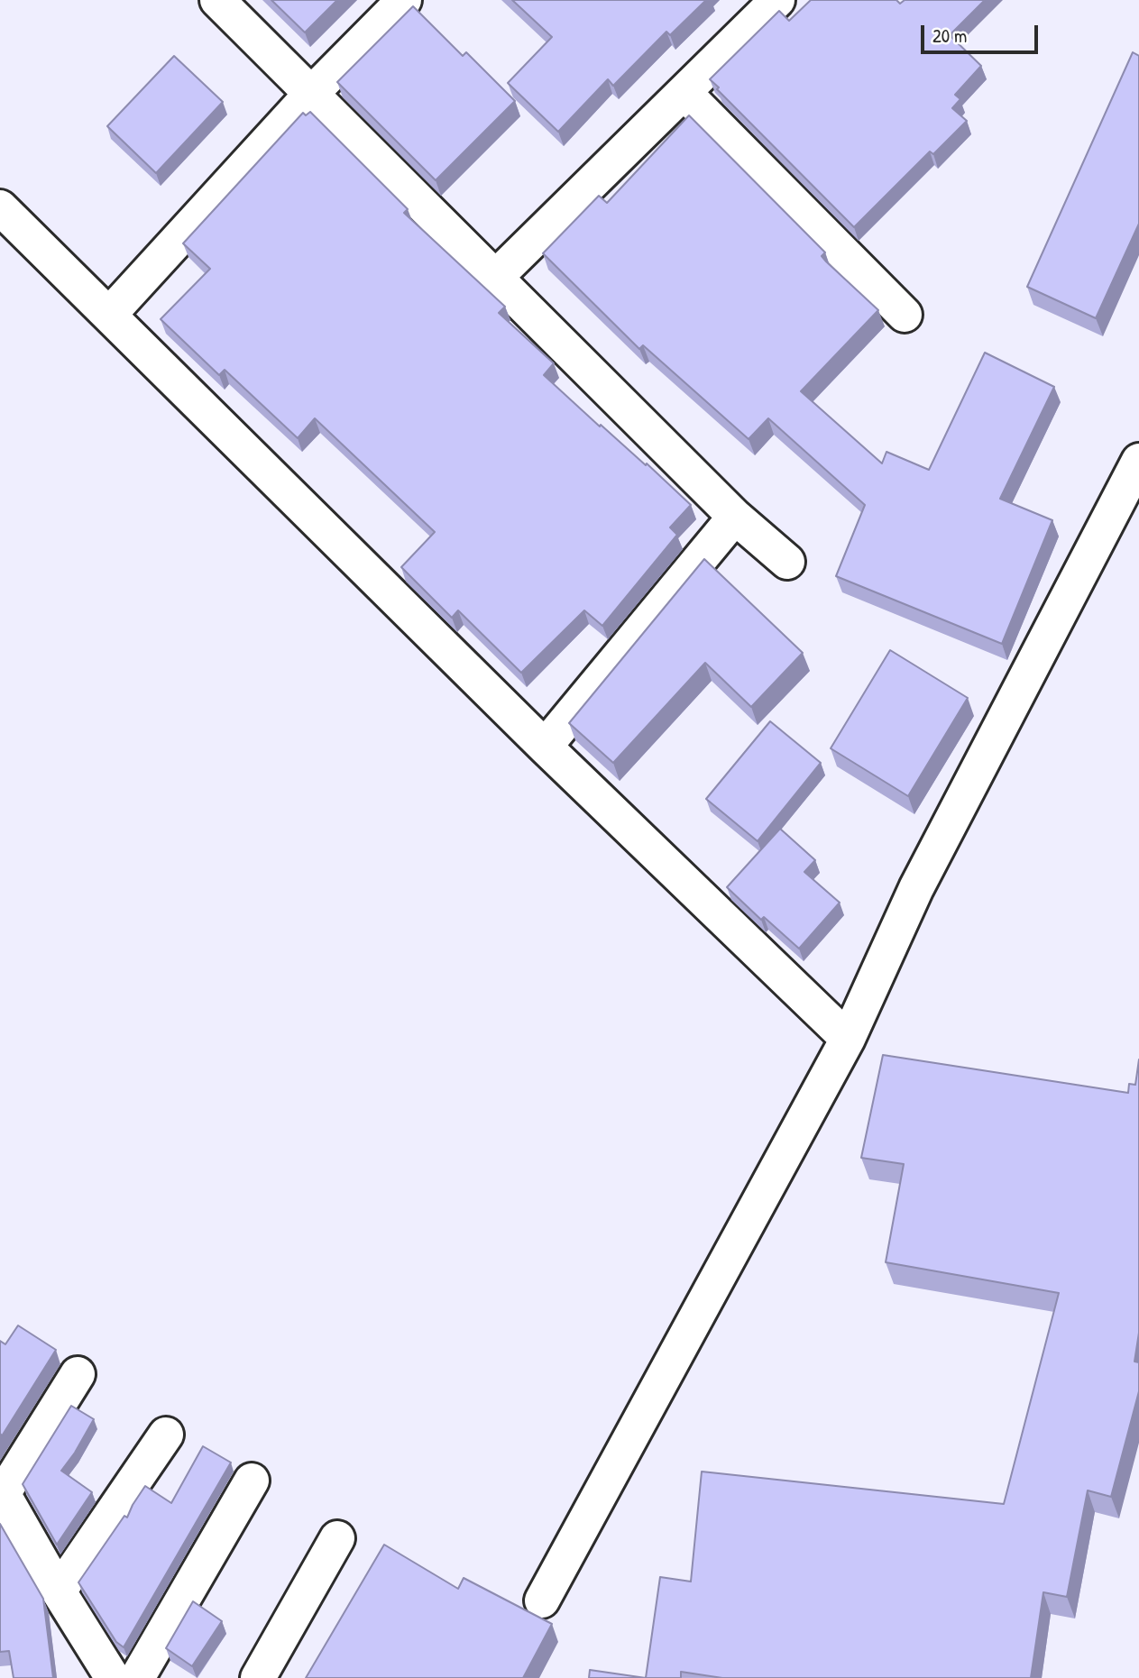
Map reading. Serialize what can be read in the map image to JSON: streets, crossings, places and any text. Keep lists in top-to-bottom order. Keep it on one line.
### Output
{"scale_bar":"20 m"}
